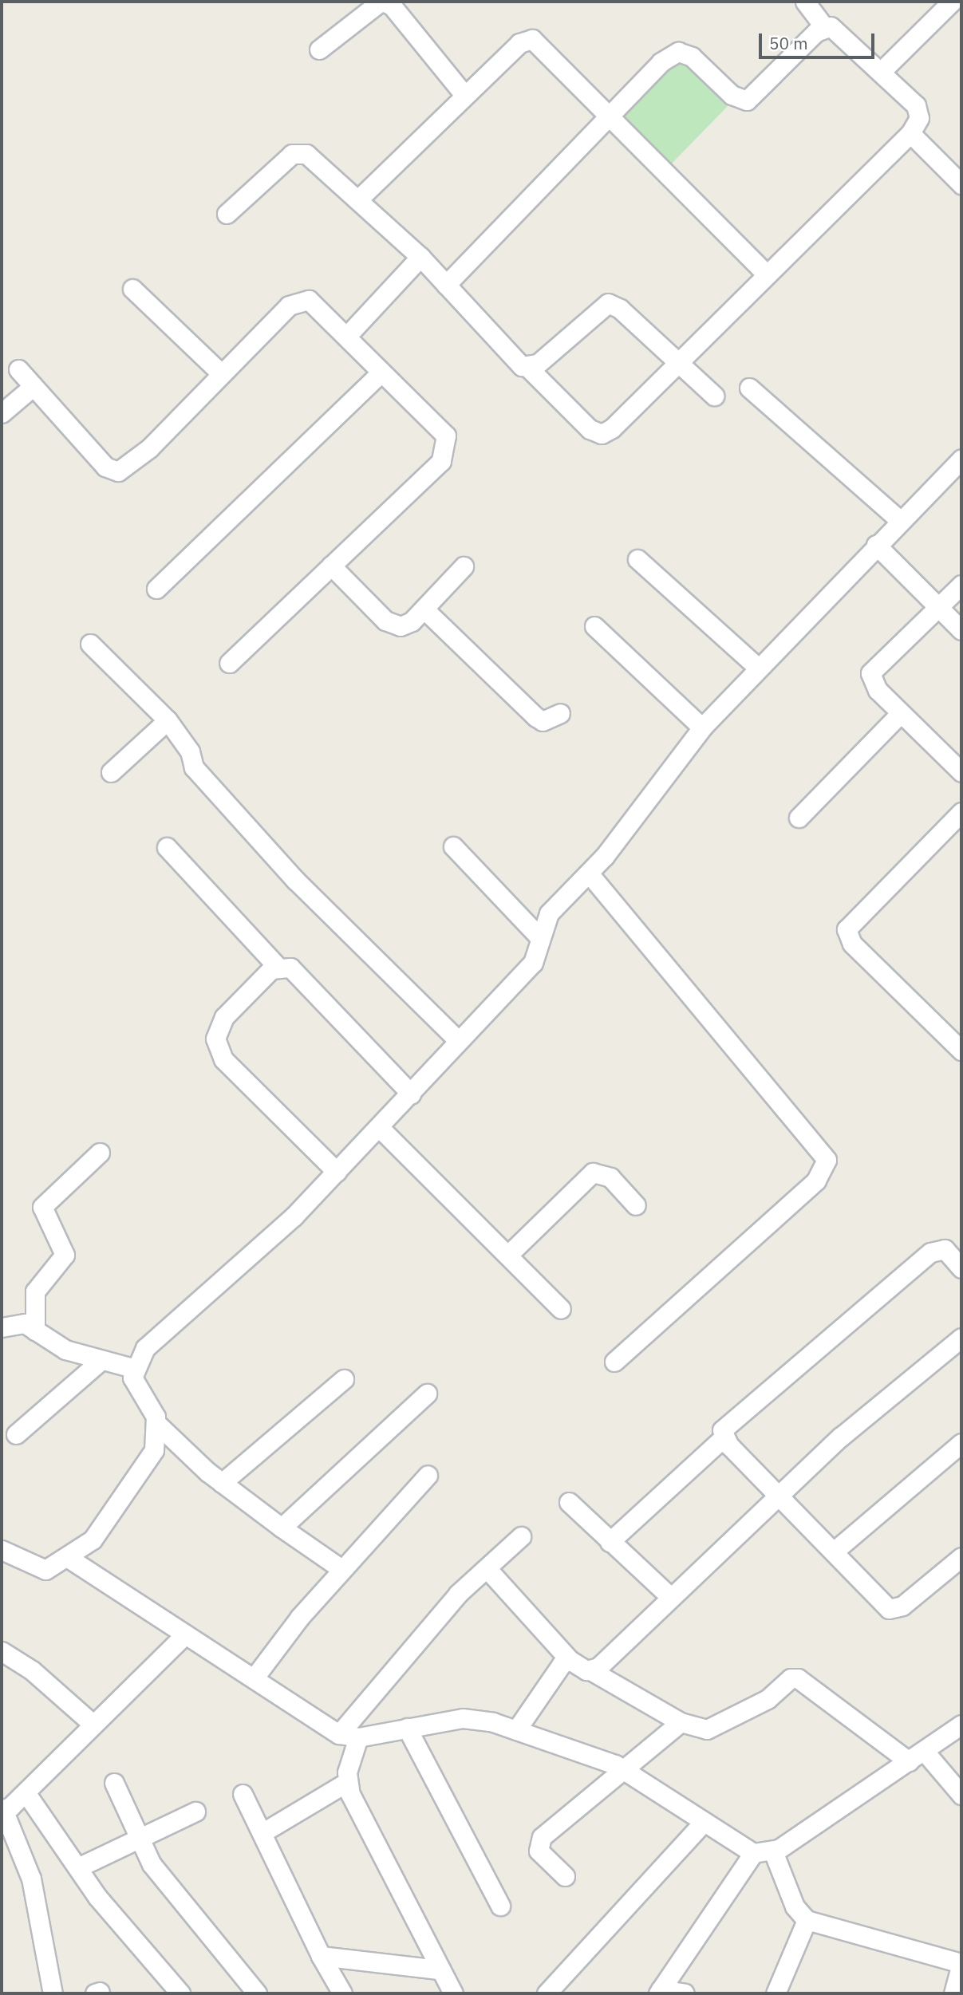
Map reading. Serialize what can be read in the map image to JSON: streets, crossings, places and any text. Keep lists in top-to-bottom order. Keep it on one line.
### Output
{"scale_bar":"50 m"}
